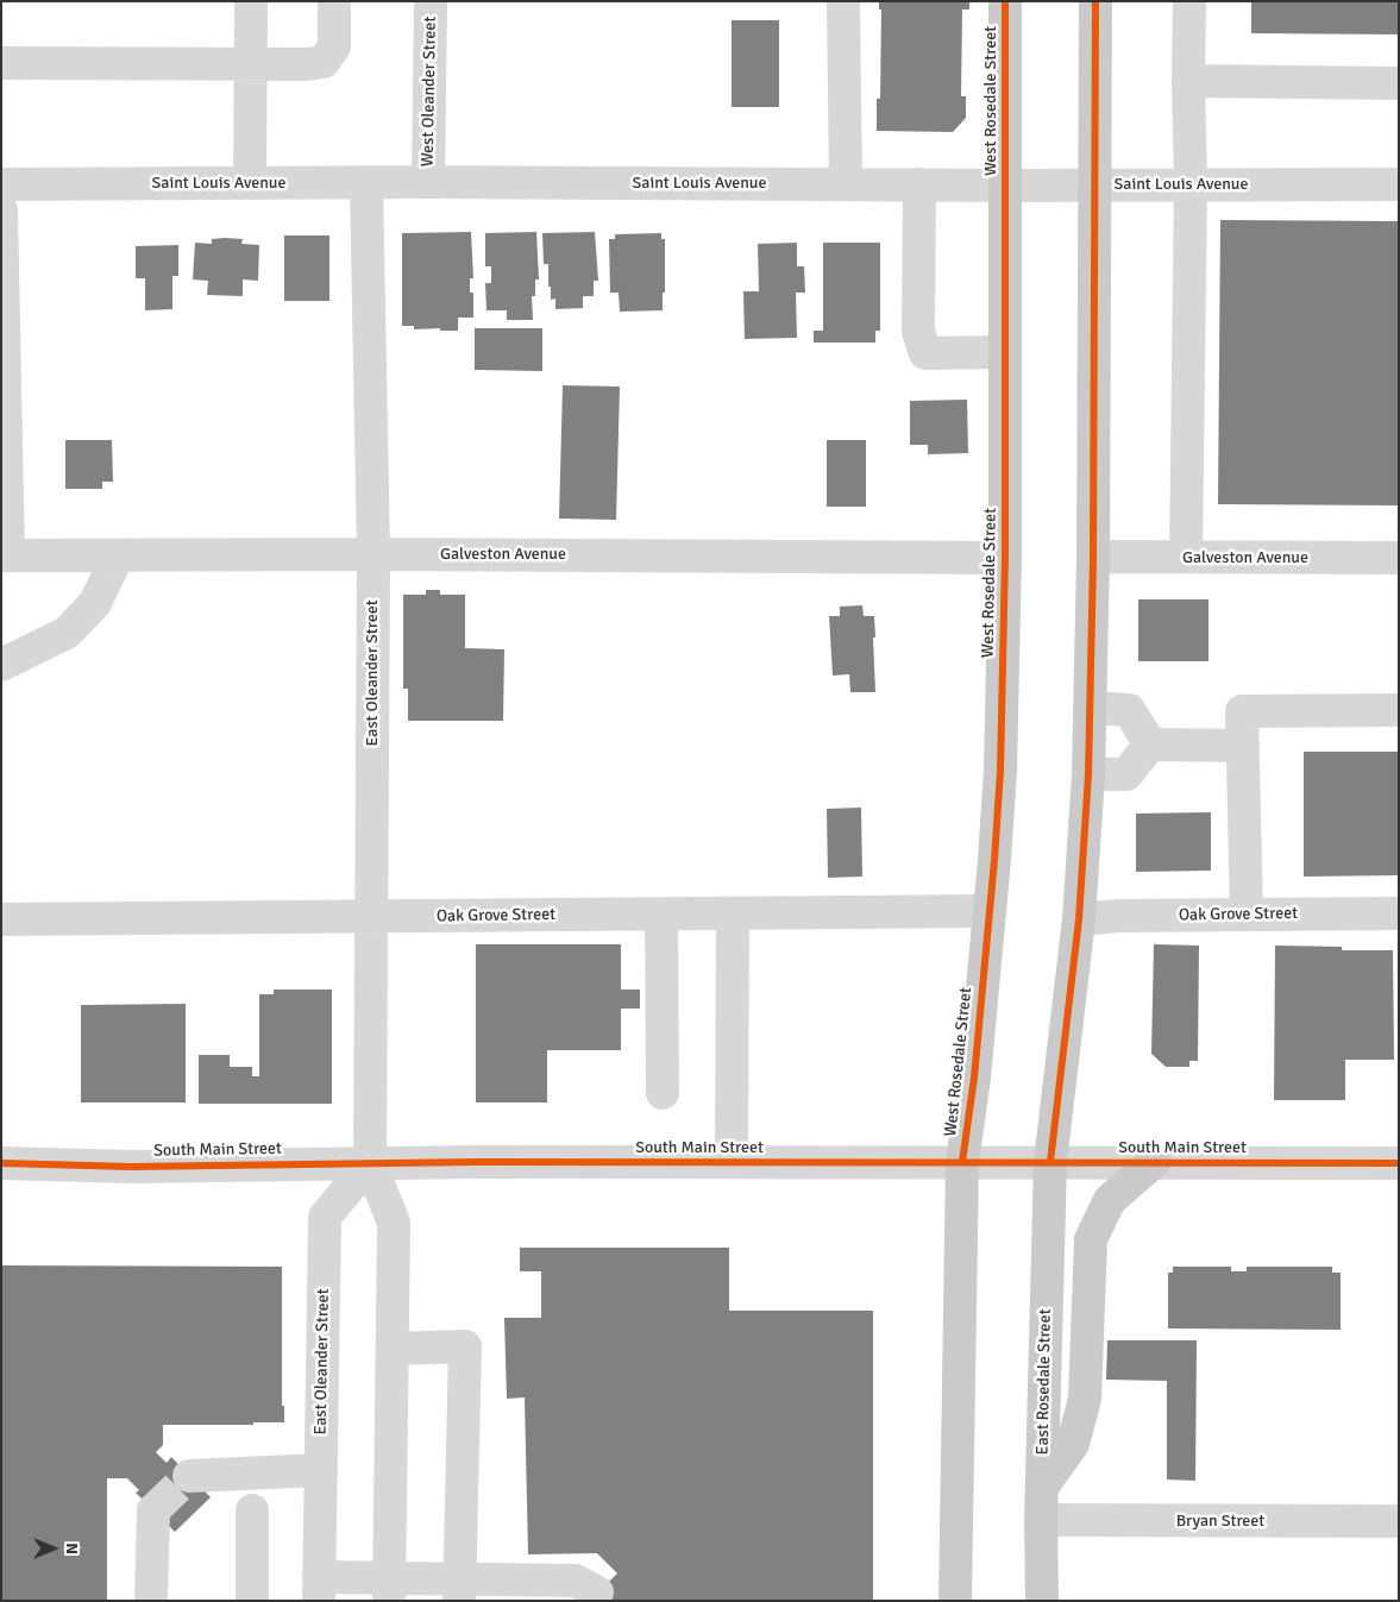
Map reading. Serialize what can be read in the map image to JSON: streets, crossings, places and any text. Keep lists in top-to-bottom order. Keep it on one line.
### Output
{"streets":{"main road":["West Rosedale Street","East Rosedale Street"],"street":["West Oleander Street","Saint Louis Avenue","Galveston Avenue","East Oleander Street","Oak Grove Street","South Main Street","Bryan Street"]},"crossings":[["West Oleander Street","Saint Louis Avenue"],["West Rosedale Street","Saint Louis Avenue"],["West Rosedale Street","Galveston Avenue"],["West Rosedale Street","Oak Grove Street"],["West Rosedale Street","South Main Street"],["Saint Louis Avenue","East Oleander Street"],["Galveston Avenue","East Oleander Street"],["East Oleander Street","Oak Grove Street"],["East Oleander Street","South Main Street"],["South Main Street","East Rosedale Street"],["East Rosedale Street","Bryan Street"]],"north":"right"}
